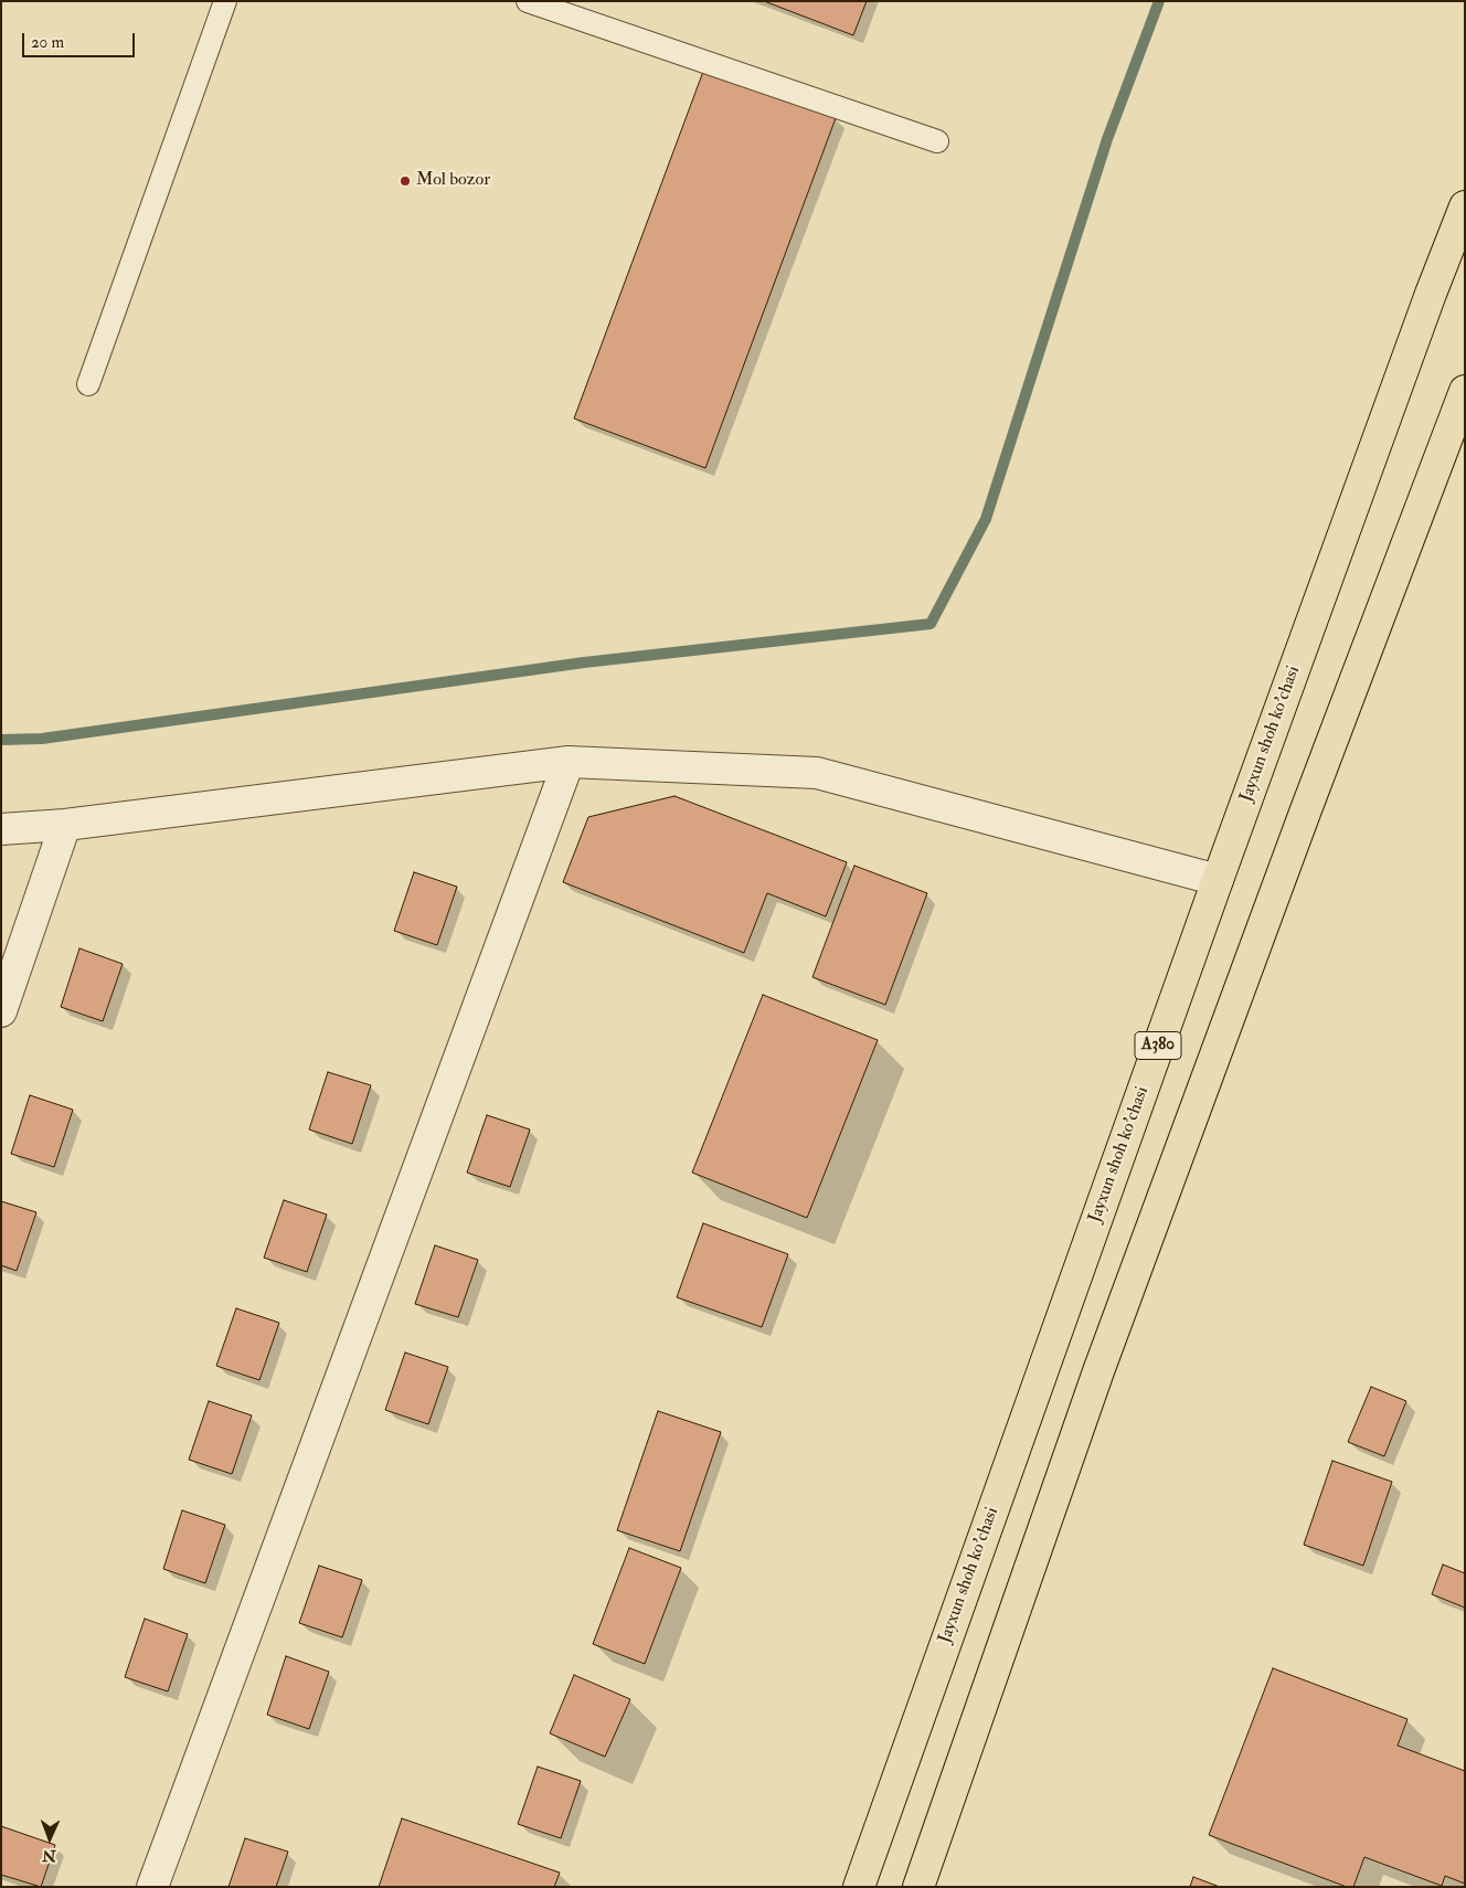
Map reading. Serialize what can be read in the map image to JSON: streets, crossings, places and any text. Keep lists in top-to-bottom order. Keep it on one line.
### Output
{"streets":{"highway":["Jayxun shoh ko'chasi","A380"]},"places":["Mol bozor"],"scale_bar":"20 m","north":"bottom"}
